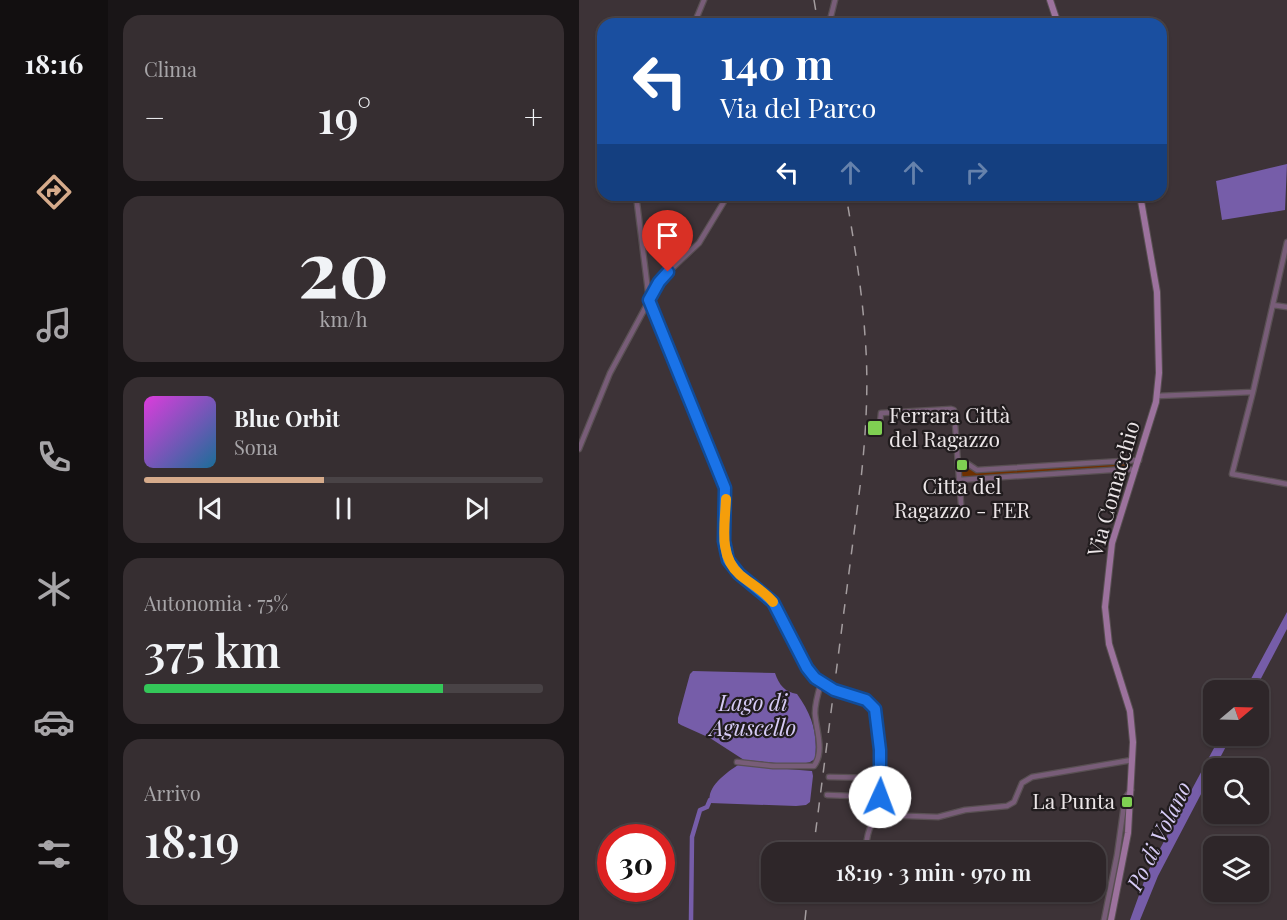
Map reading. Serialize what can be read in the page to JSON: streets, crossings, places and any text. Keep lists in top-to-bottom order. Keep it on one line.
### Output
{"streets":{"main road":["Via Comacchio"]},"water":["Lago di Aguscello","Po di Volano"],"places":{"transit":["Ferrara Città del Ragazzo","Citta del Ragazzo - FER","La Punta"]},"north":"right","page":{"tabs":"18:16","tile":["Clima",["20","km/h"],["Autonomia · 75%","375 km"],["Arrivo","18:19"]],"turn":["140 m","Via del Parco"],"heat":["−","19°","+"],"song":["Blue Orbit","Sona"],"limit":"30","trip":"18:19 · 3 min · 970 m"}}
